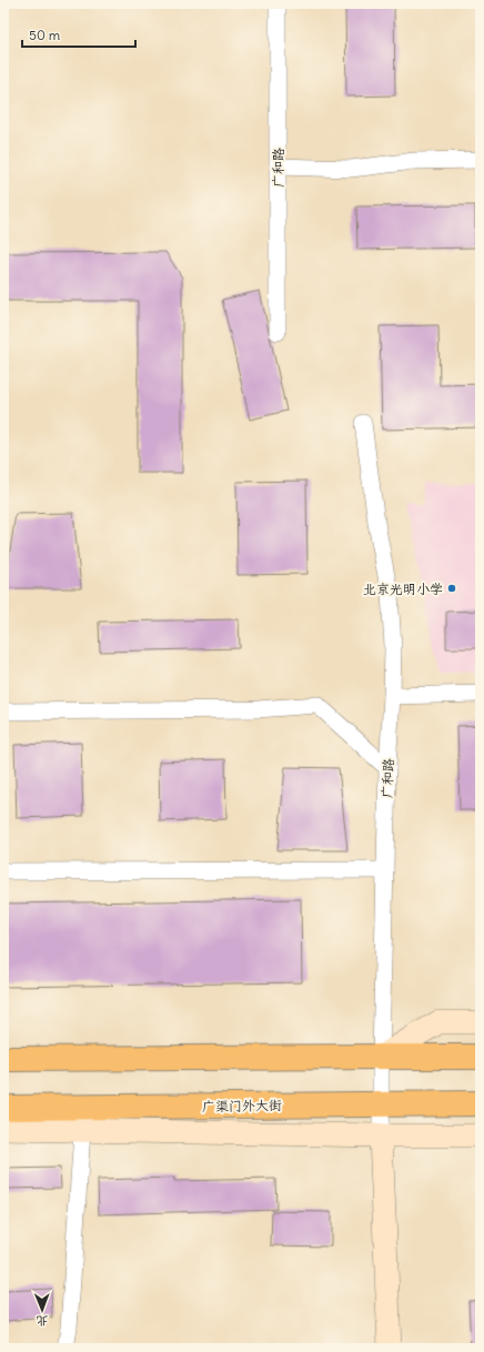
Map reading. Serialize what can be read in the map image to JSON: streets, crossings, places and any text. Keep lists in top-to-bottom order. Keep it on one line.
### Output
{"streets":{"main road":["广渠门外大街"],"street":["广和路"]},"crossings":[["广和路","广渠门外大街"]],"places":["北京光明小学"],"scale_bar":"50 m","north":"bottom"}
